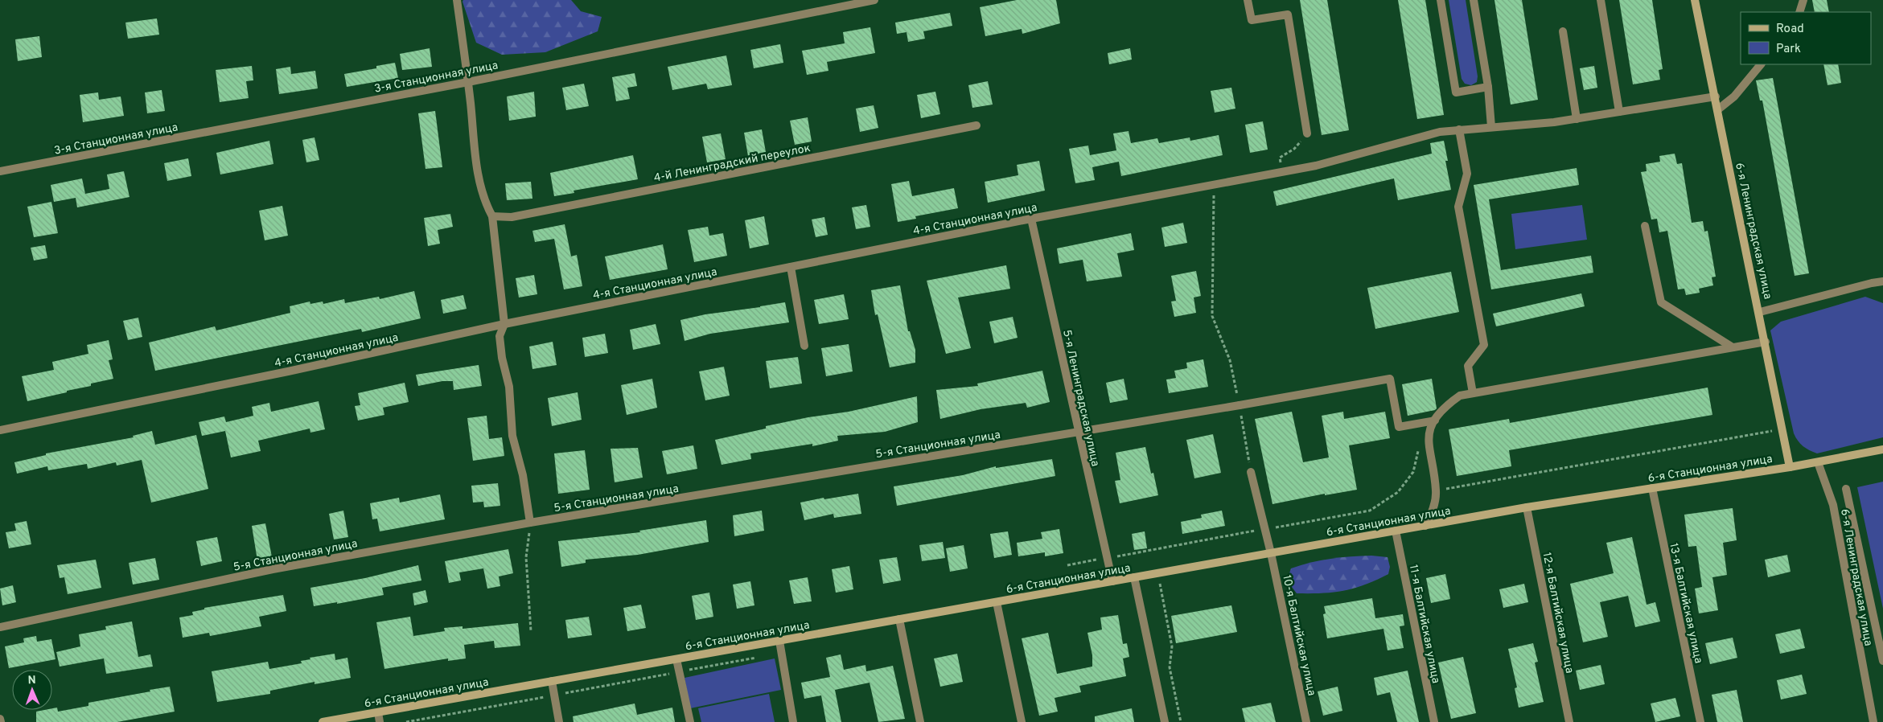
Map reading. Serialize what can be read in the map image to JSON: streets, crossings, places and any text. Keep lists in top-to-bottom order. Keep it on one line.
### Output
{"streets":{"main road":["6-я Ленинградская улица","6-я Станционная улица"],"street":["3-я Станционная улица","4-й Ленинградский переулок","4-я Станционная улица","5-я Ленинградская улица","5-я Станционная улица","13-я Балтийская улица","12-я Балтийская улица","11-я Балтийская улица","10-я Балтийская улица"]},"crossings":[["4-я Станционная улица","6-я Ленинградская улица"],["4-я Станционная улица","5-я Ленинградская улица"],["6-я Ленинградская улица","6-я Станционная улица"],["5-я Ленинградская улица","5-я Станционная улица"],["5-я Ленинградская улица","6-я Станционная улица"],["6-я Станционная улица","13-я Балтийская улица"],["6-я Станционная улица","12-я Балтийская улица"],["6-я Станционная улица","11-я Балтийская улица"],["6-я Станционная улица","10-я Балтийская улица"]],"legend":["Road","Park"],"north":"top"}
